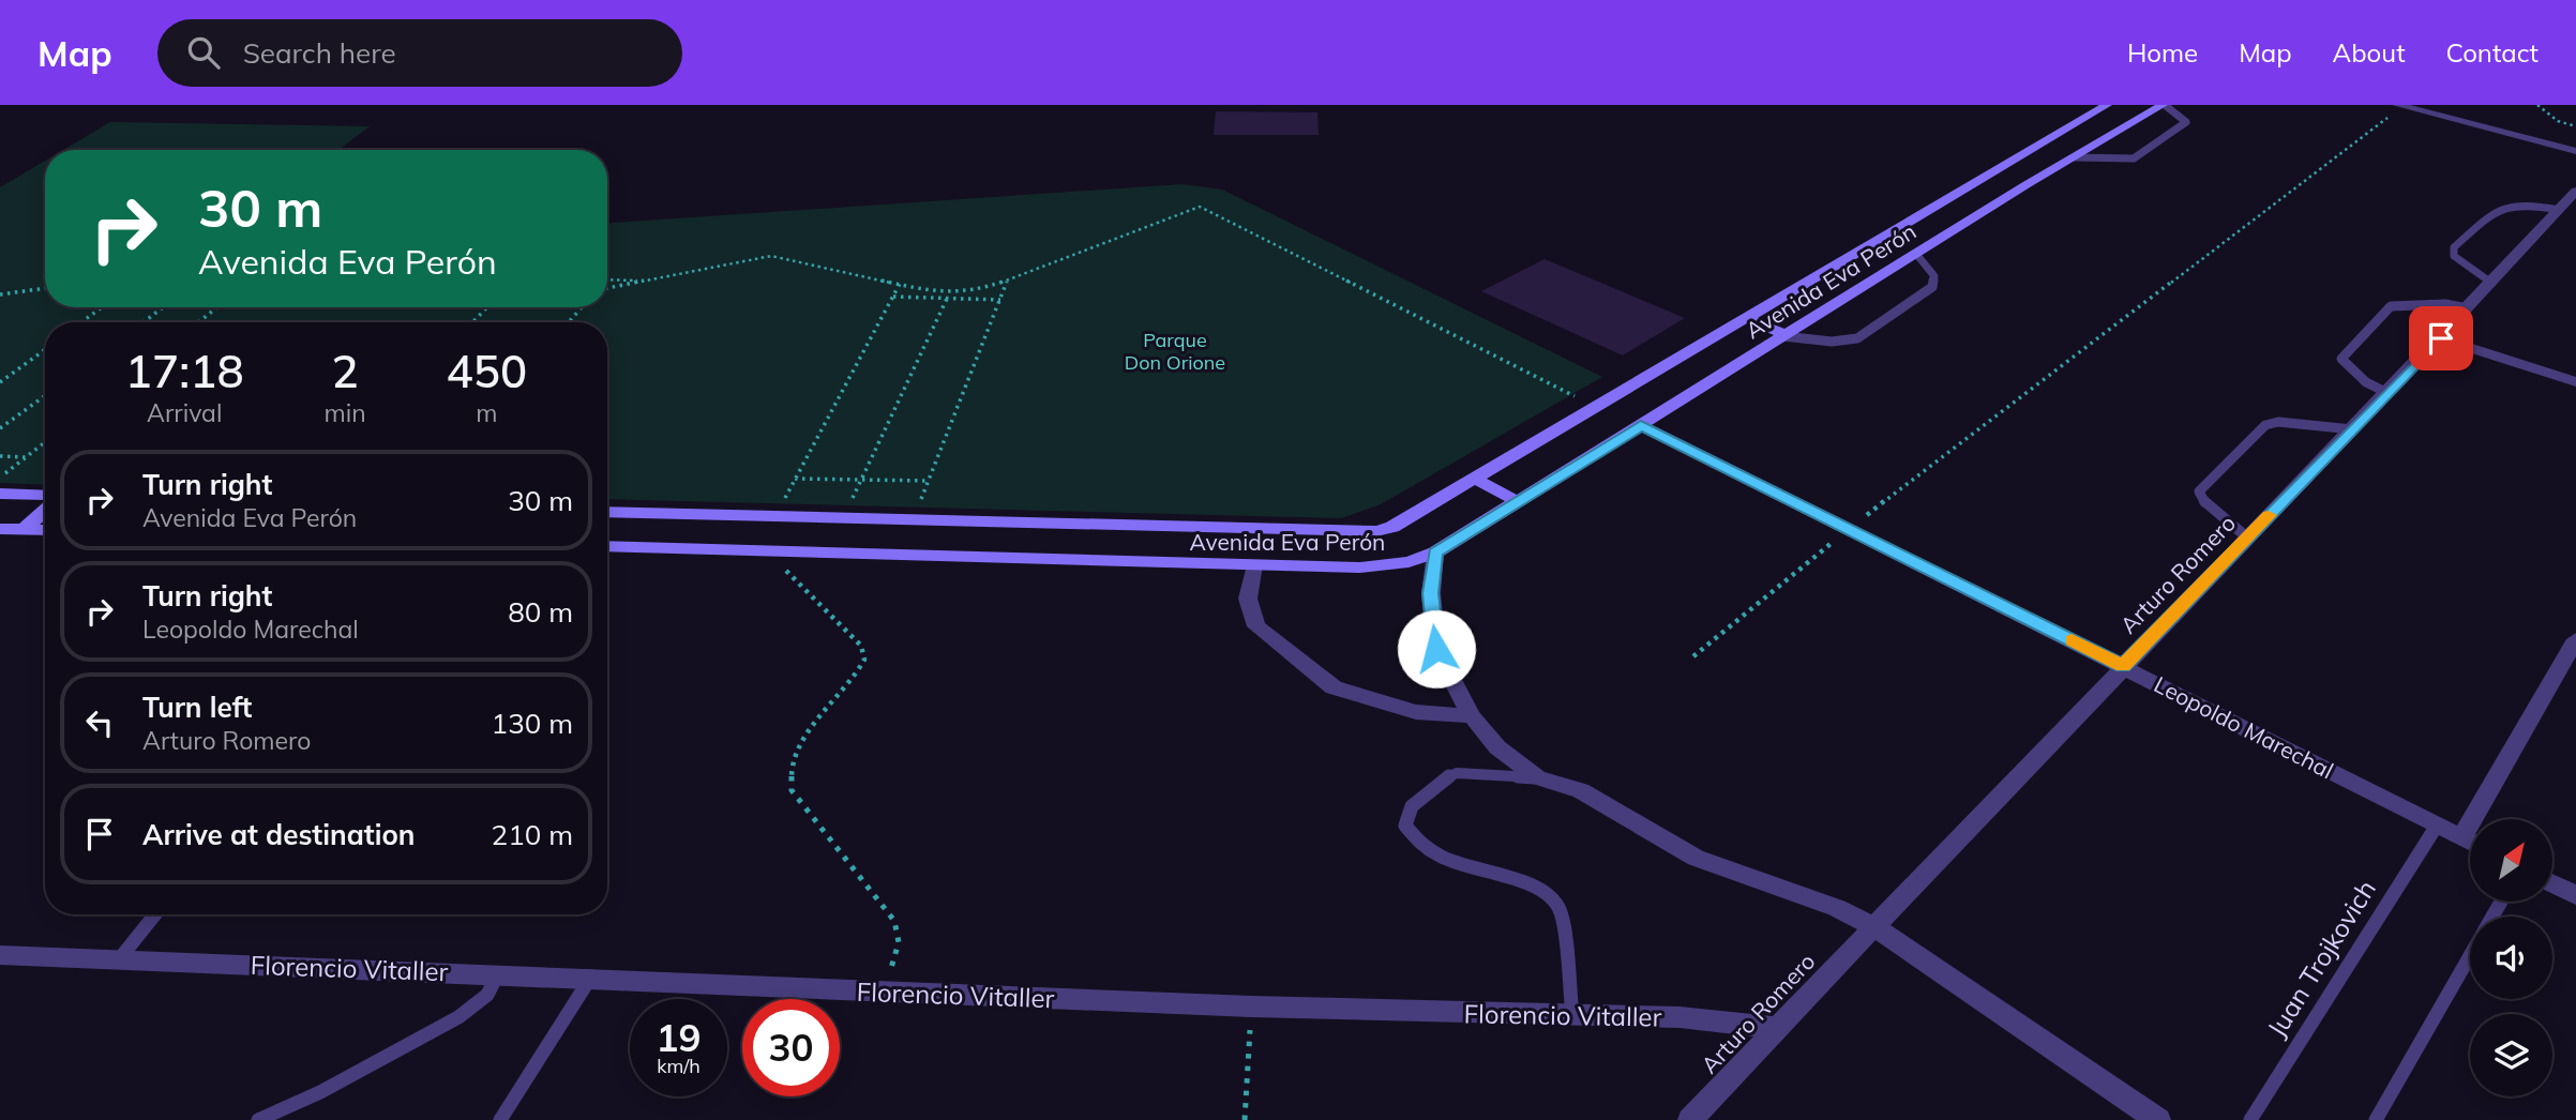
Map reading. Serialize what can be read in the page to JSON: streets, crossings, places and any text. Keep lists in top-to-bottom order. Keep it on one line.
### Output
{"streets":{"main road":["Avenida Eva Perón"],"street":["Arturo Romero","Leopoldo Marechal","Florencio Vitaller"],"lane":["Juan Trojkovich"]},"crossings":[["Avenida Eva Perón","Leopoldo Marechal"],["Arturo Romero","Leopoldo Marechal"],["Arturo Romero","Florencio Vitaller"],["Leopoldo Marechal","Juan Trojkovich"]],"parks":["Parque Don Orione"],"north":"top right","page":{"header":"Map","search":"Search here","nav":["Home","Map","About","Contact"],"turn":["30 m","Avenida Eva Perón"],"eta":["17:18","Arrival","2","min","450","m"],"list":[{"name":"Turn right","note":"Avenida Eva Perón","value":"30 m"},{"name":"Turn right","note":"Leopoldo Marechal","value":"80 m"},{"name":"Turn left","note":"Arturo Romero","value":"130 m"},{"name":"Arrive at destination","value":"210 m"}],"speed":"19 km/h","limit":"30"}}
